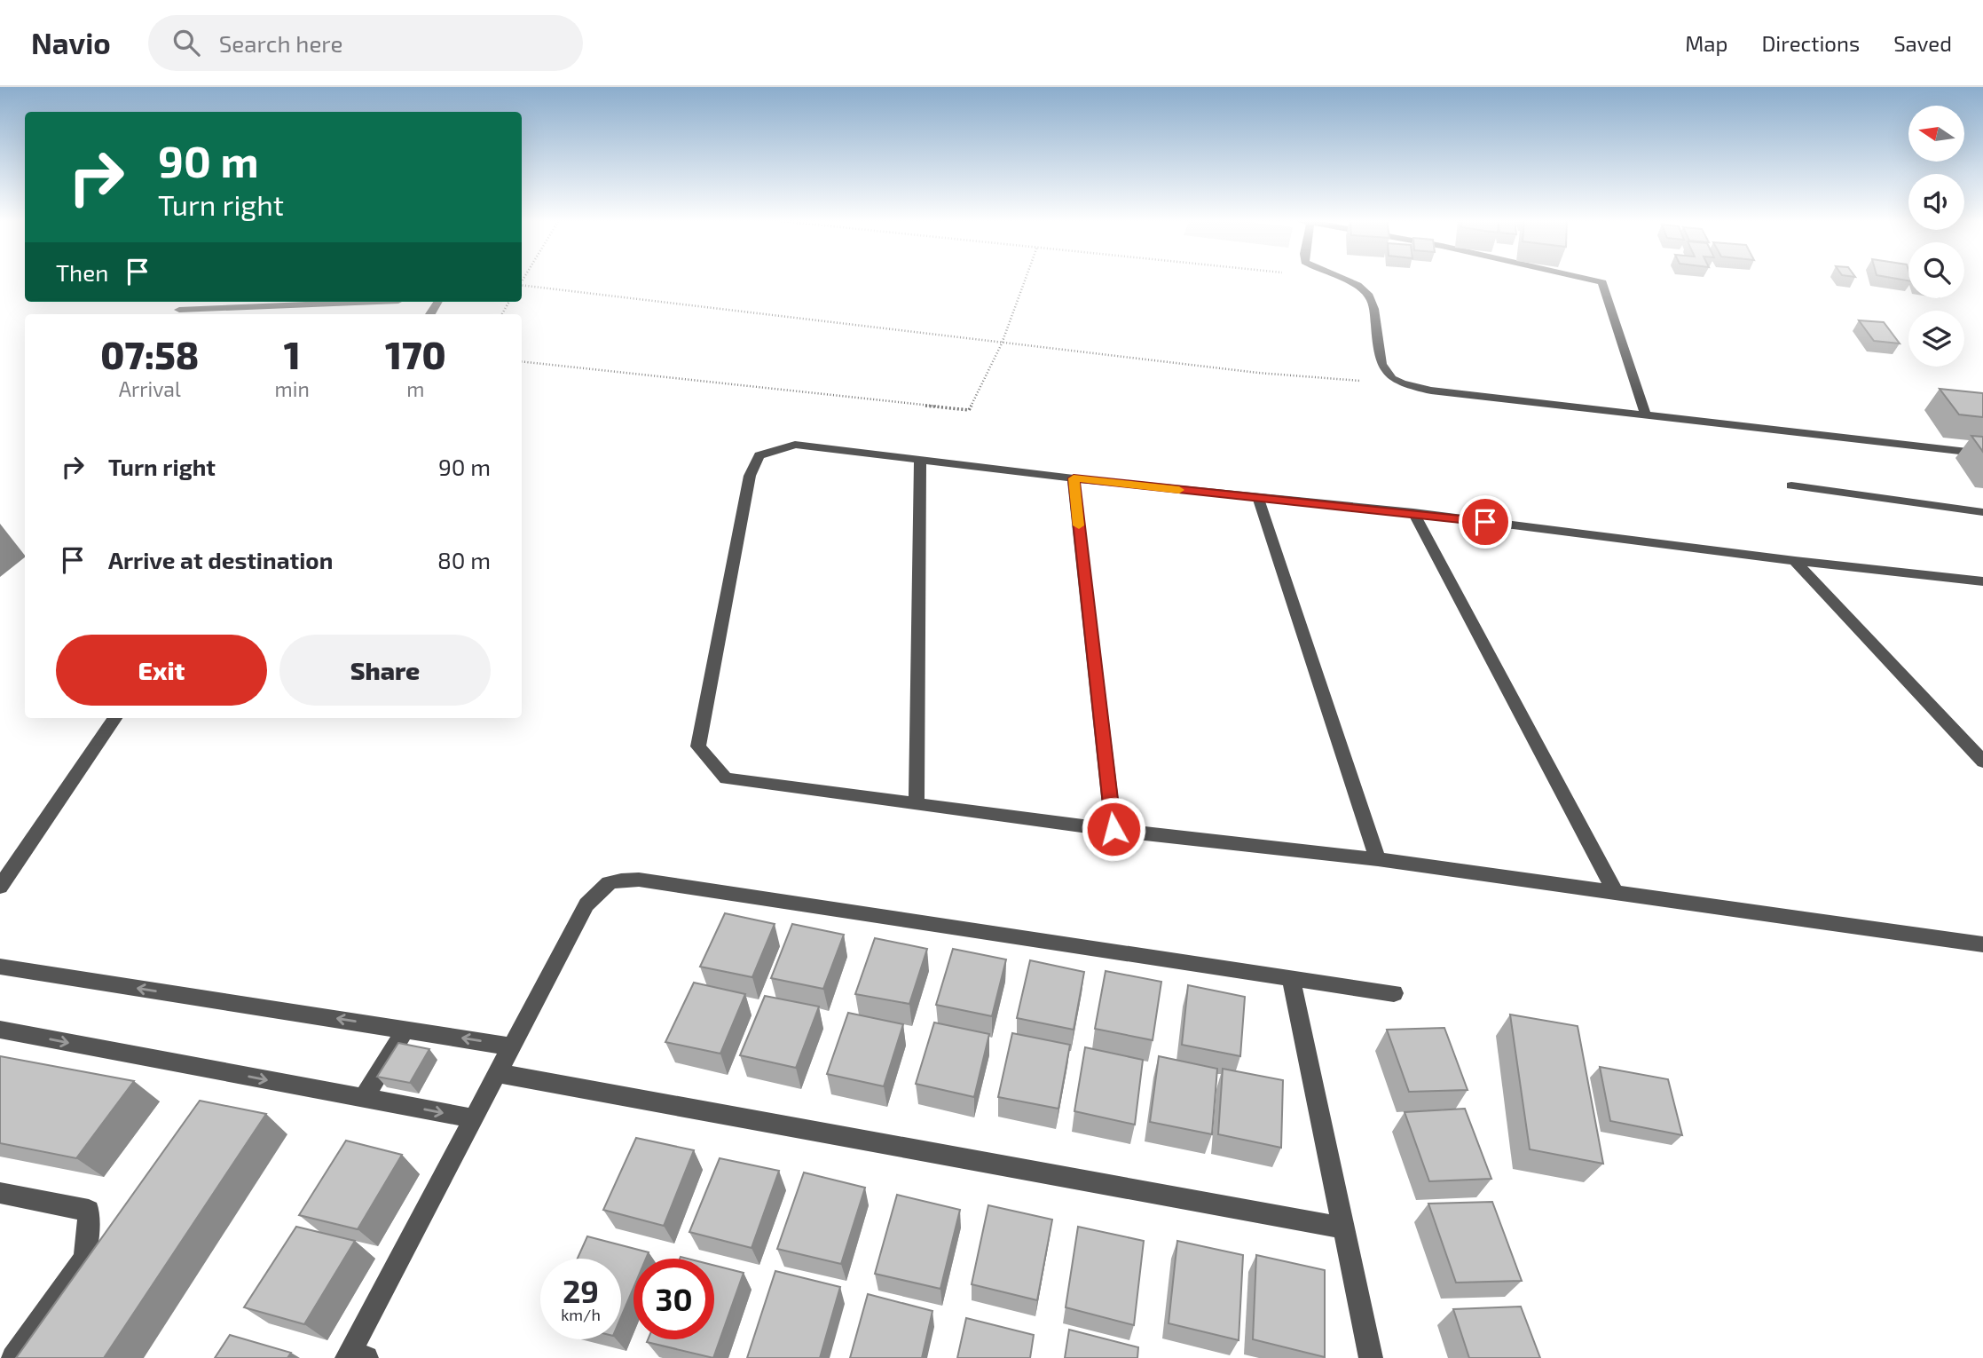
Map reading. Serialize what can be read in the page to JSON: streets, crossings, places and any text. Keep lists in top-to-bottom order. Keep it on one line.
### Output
{"north":"left","page":{"header":"Navio","search":"Search here","nav":["Map","Directions","Saved"],"turn":["90 m","Turn right"],"then":"Then","eta":["07:58","Arrival","1","min","170","m"],"list":[{"name":"Turn right","value":"90 m"},{"name":"Arrive at destination","value":"80 m"}],"buttons":["Exit","Share"],"speed":"29 km/h","limit":"30"}}
